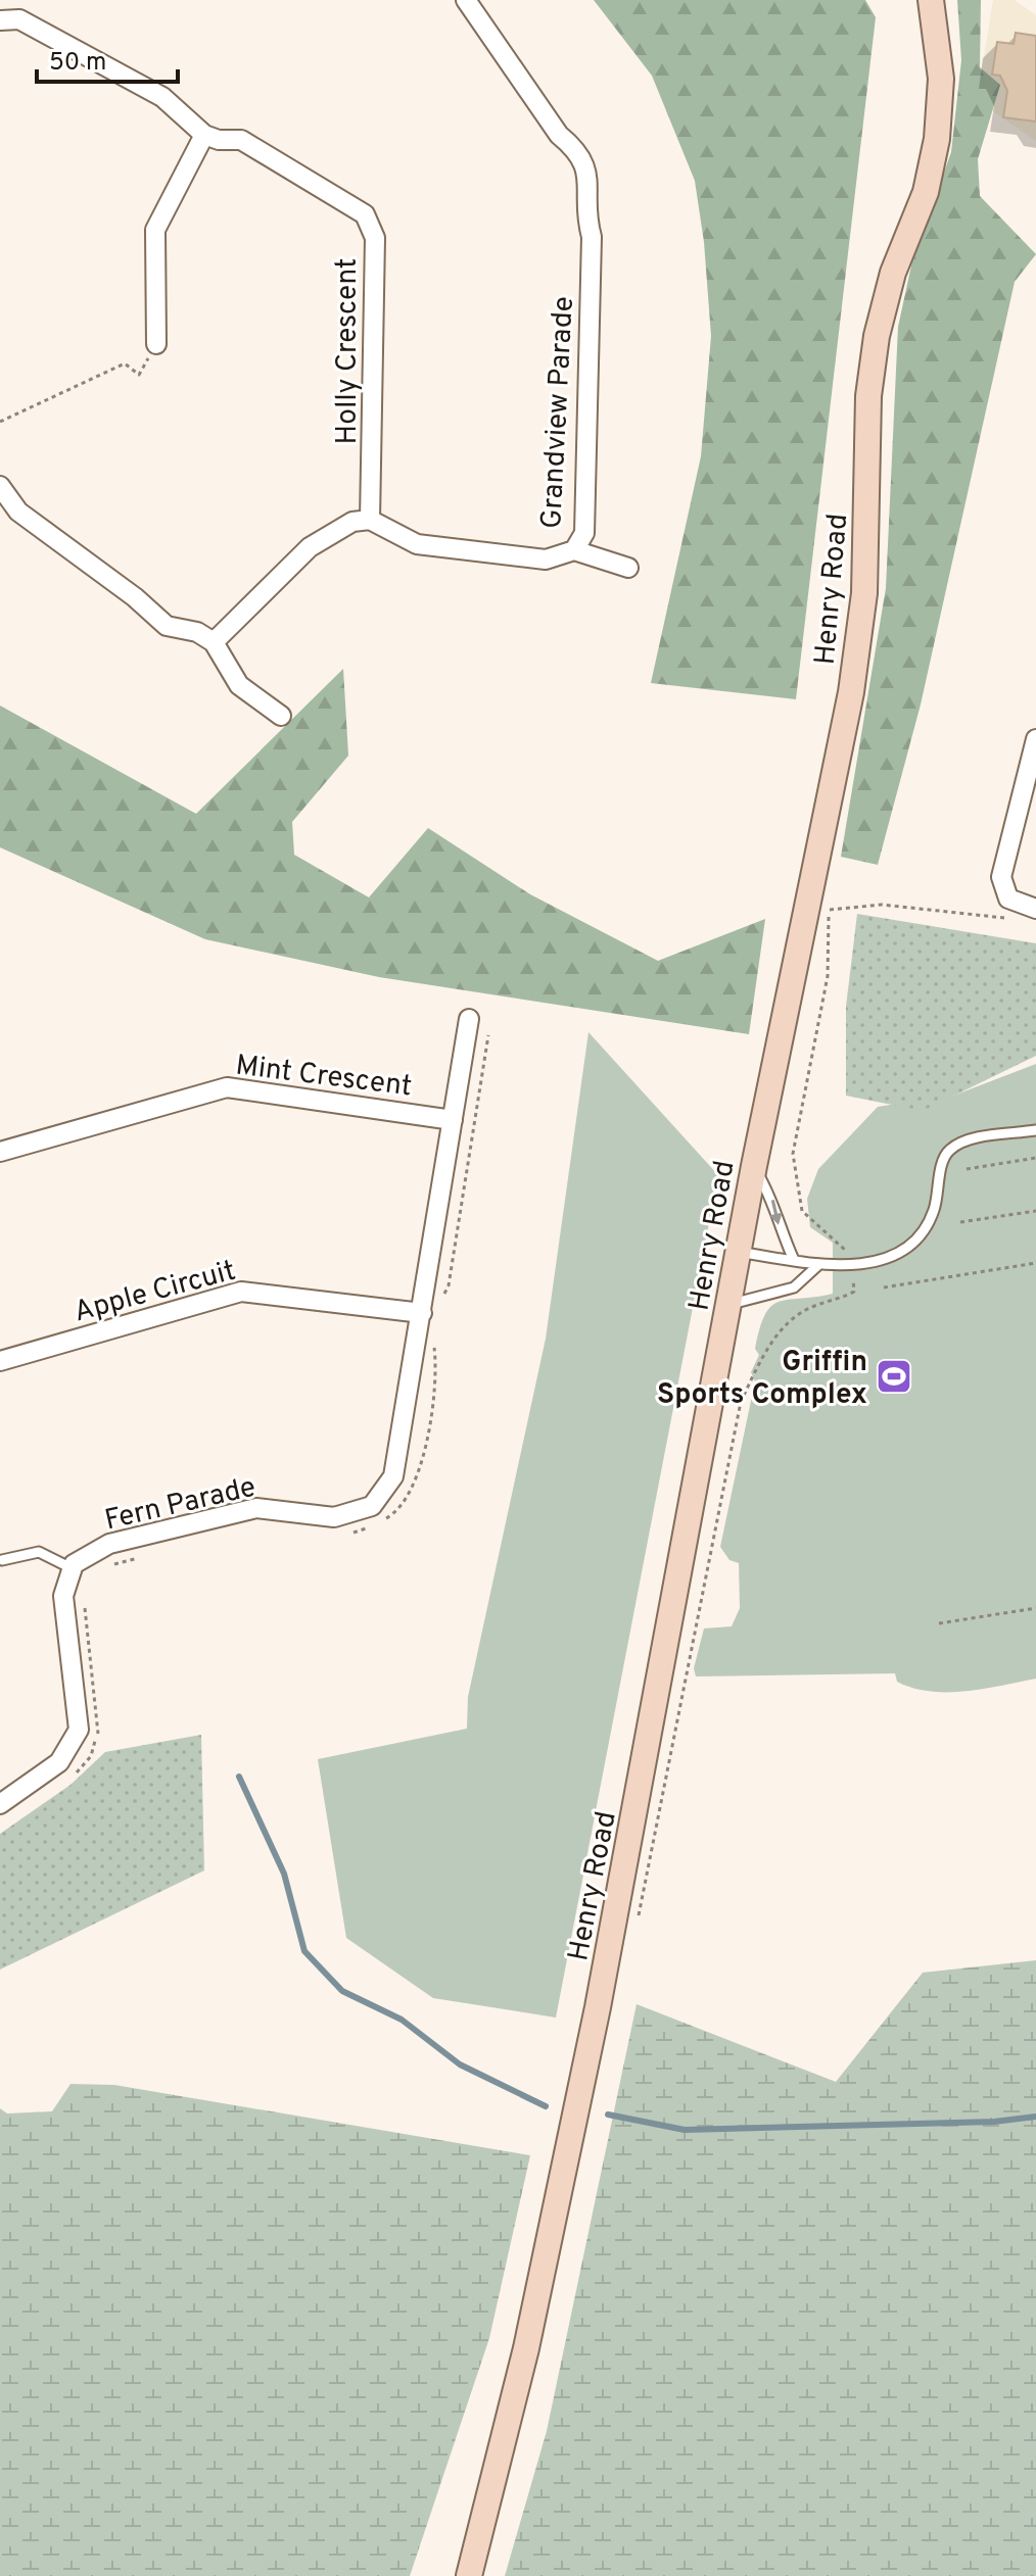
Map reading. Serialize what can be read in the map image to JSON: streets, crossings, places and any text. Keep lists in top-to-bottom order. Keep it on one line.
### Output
{"streets":{"main road":["Henry Road"],"street":["Holly Crescent","Grandview Parade","Mint Crescent","Apple Circuit","Fern Parade"]},"crossings":[["Holly Crescent","Grandview Parade"],["Mint Crescent","Fern Parade"],["Apple Circuit","Fern Parade"]],"places":{"sports":["Griffin Sports Complex"]},"scale_bar":"50 m"}
